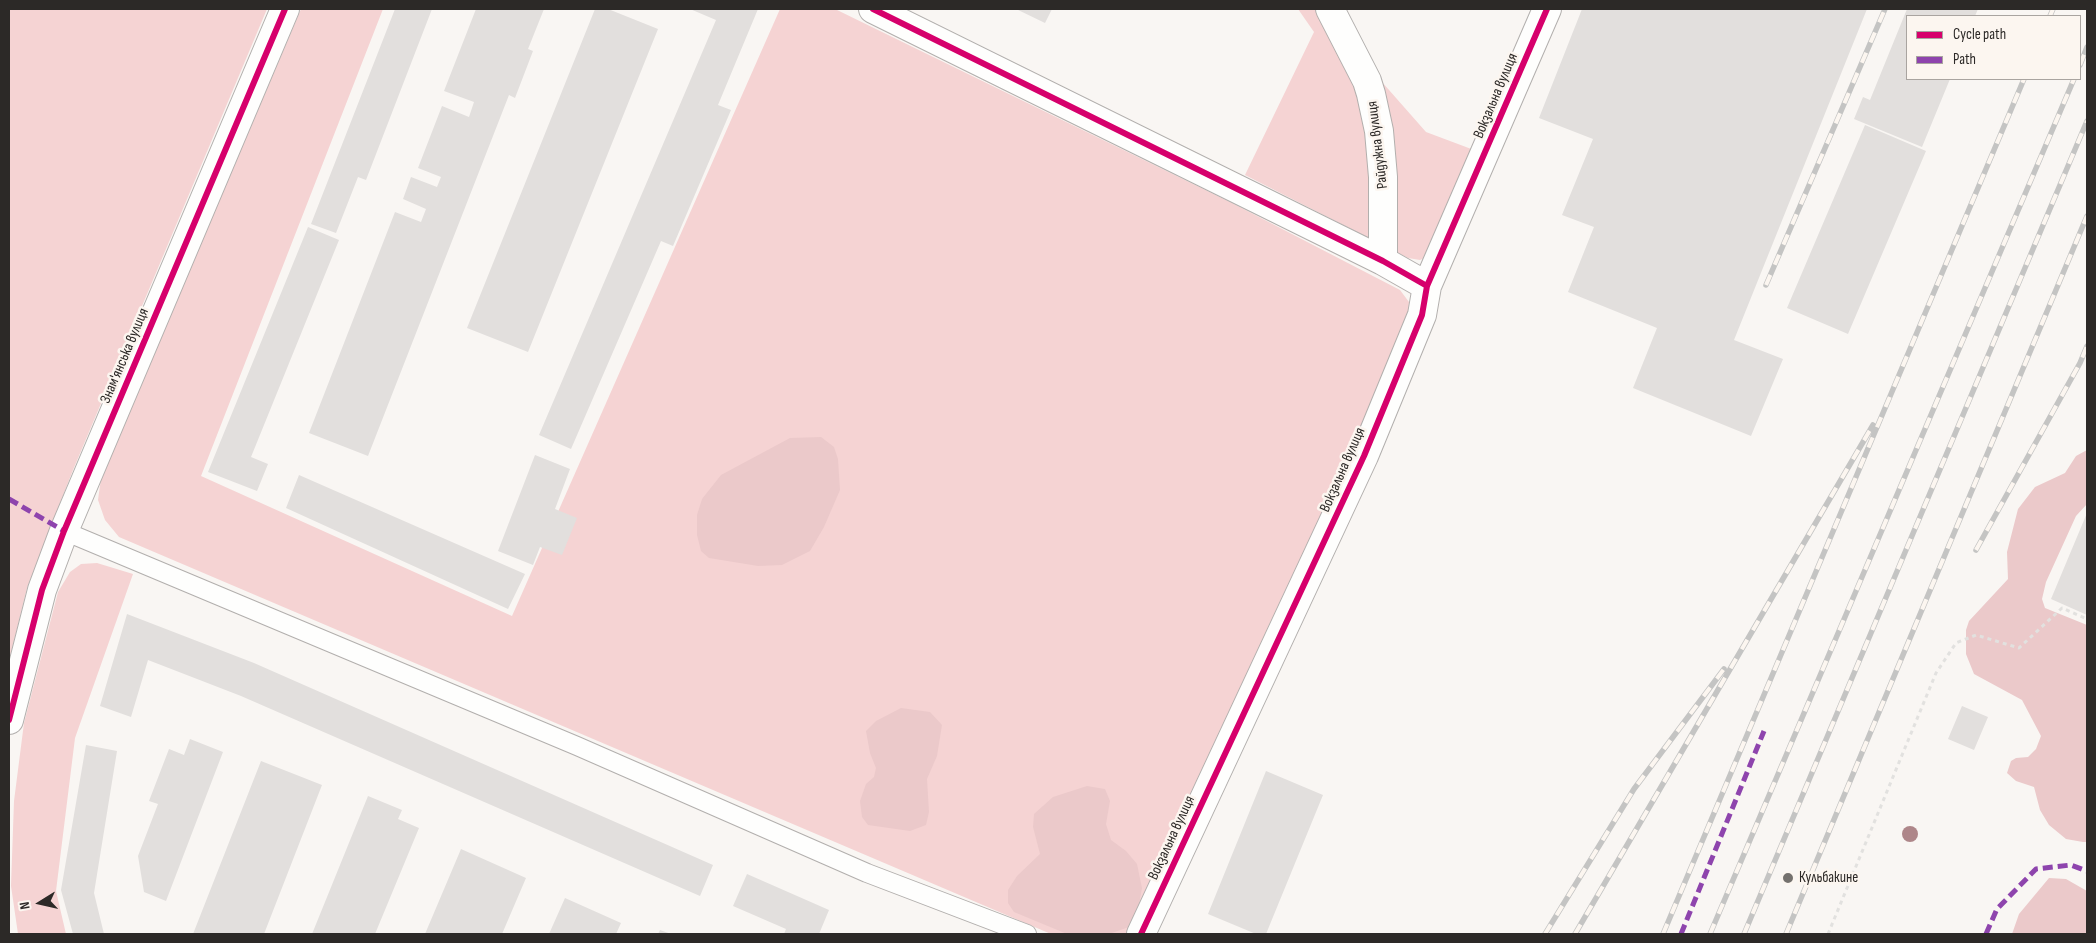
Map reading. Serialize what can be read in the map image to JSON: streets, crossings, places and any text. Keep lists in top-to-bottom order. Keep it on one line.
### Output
{"streets":{"street":["Вокзальна вулиця","Райдужна вулиця","Знам'янська вулиця"]},"places":["Кульбакине"],"legend":["Cycle path","Path"],"north":"left"}
